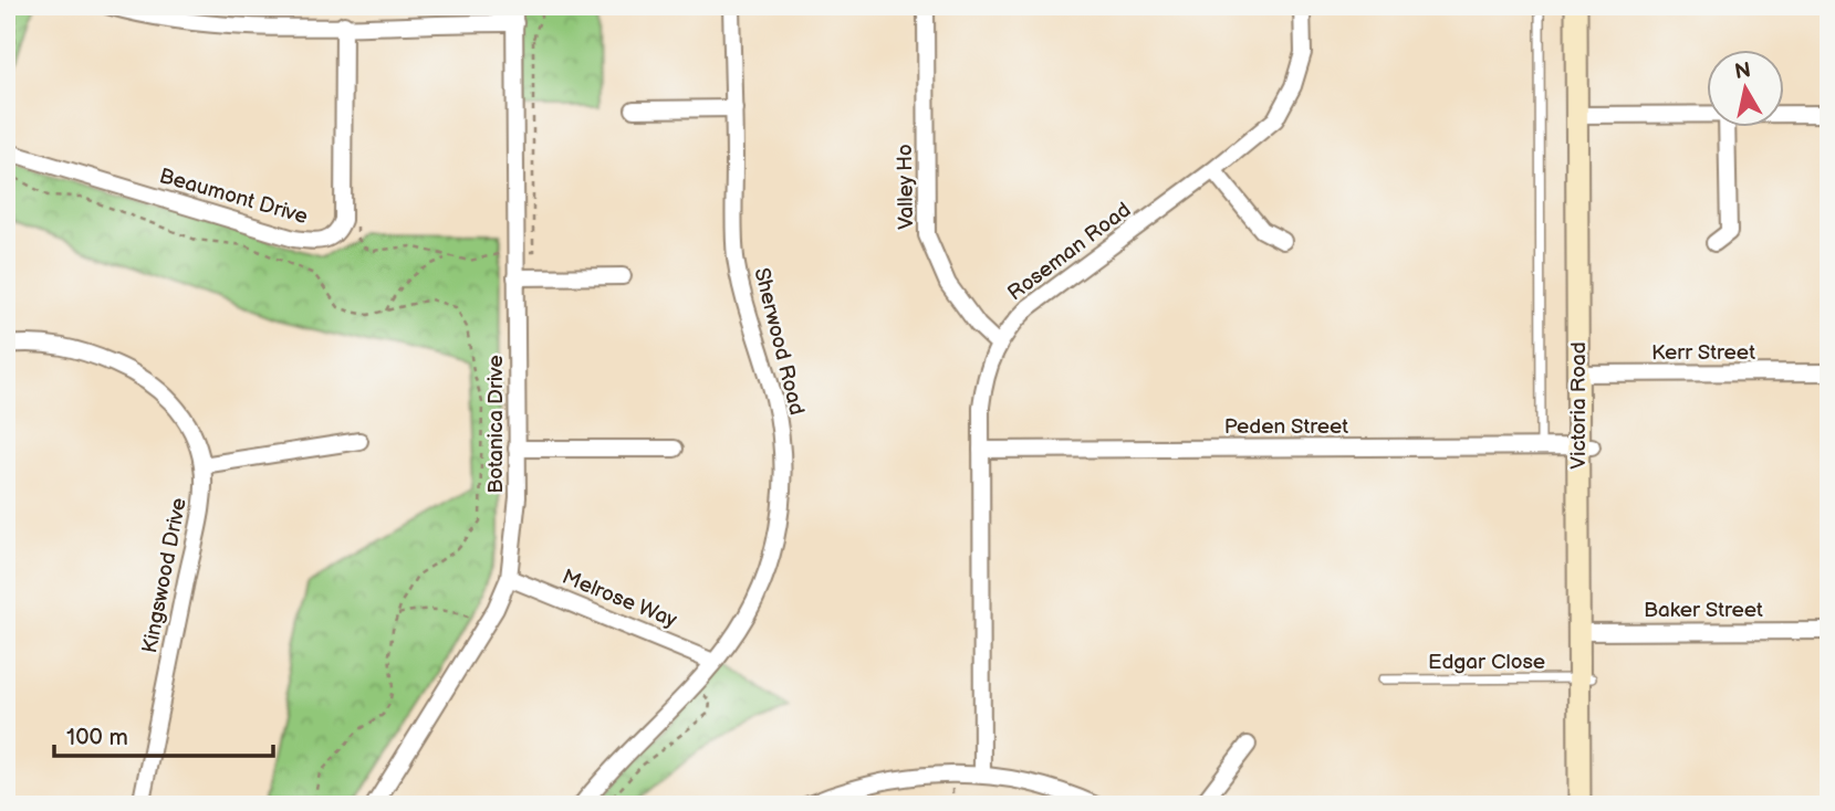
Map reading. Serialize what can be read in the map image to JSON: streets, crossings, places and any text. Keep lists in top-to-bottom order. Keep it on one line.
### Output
{"streets":{"main road":["Victoria Road"],"street":["Valley Ho","Beaumont Drive","Roseman Road","Sherwood Road","Kerr Street","Botanica Drive","Peden Street","Kingswood Drive","Melrose Way","Baker Street"],"lane":["Edgar Close"]},"crossings":[["Valley Ho","Roseman Road"],["Roseman Road","Peden Street"],["Sherwood Road","Melrose Way"],["Kerr Street","Victoria Road"],["Victoria Road","Peden Street"],["Victoria Road","Baker Street"],["Victoria Road","Edgar Close"],["Botanica Drive","Melrose Way"]],"scale_bar":"100 m","north":"top"}
